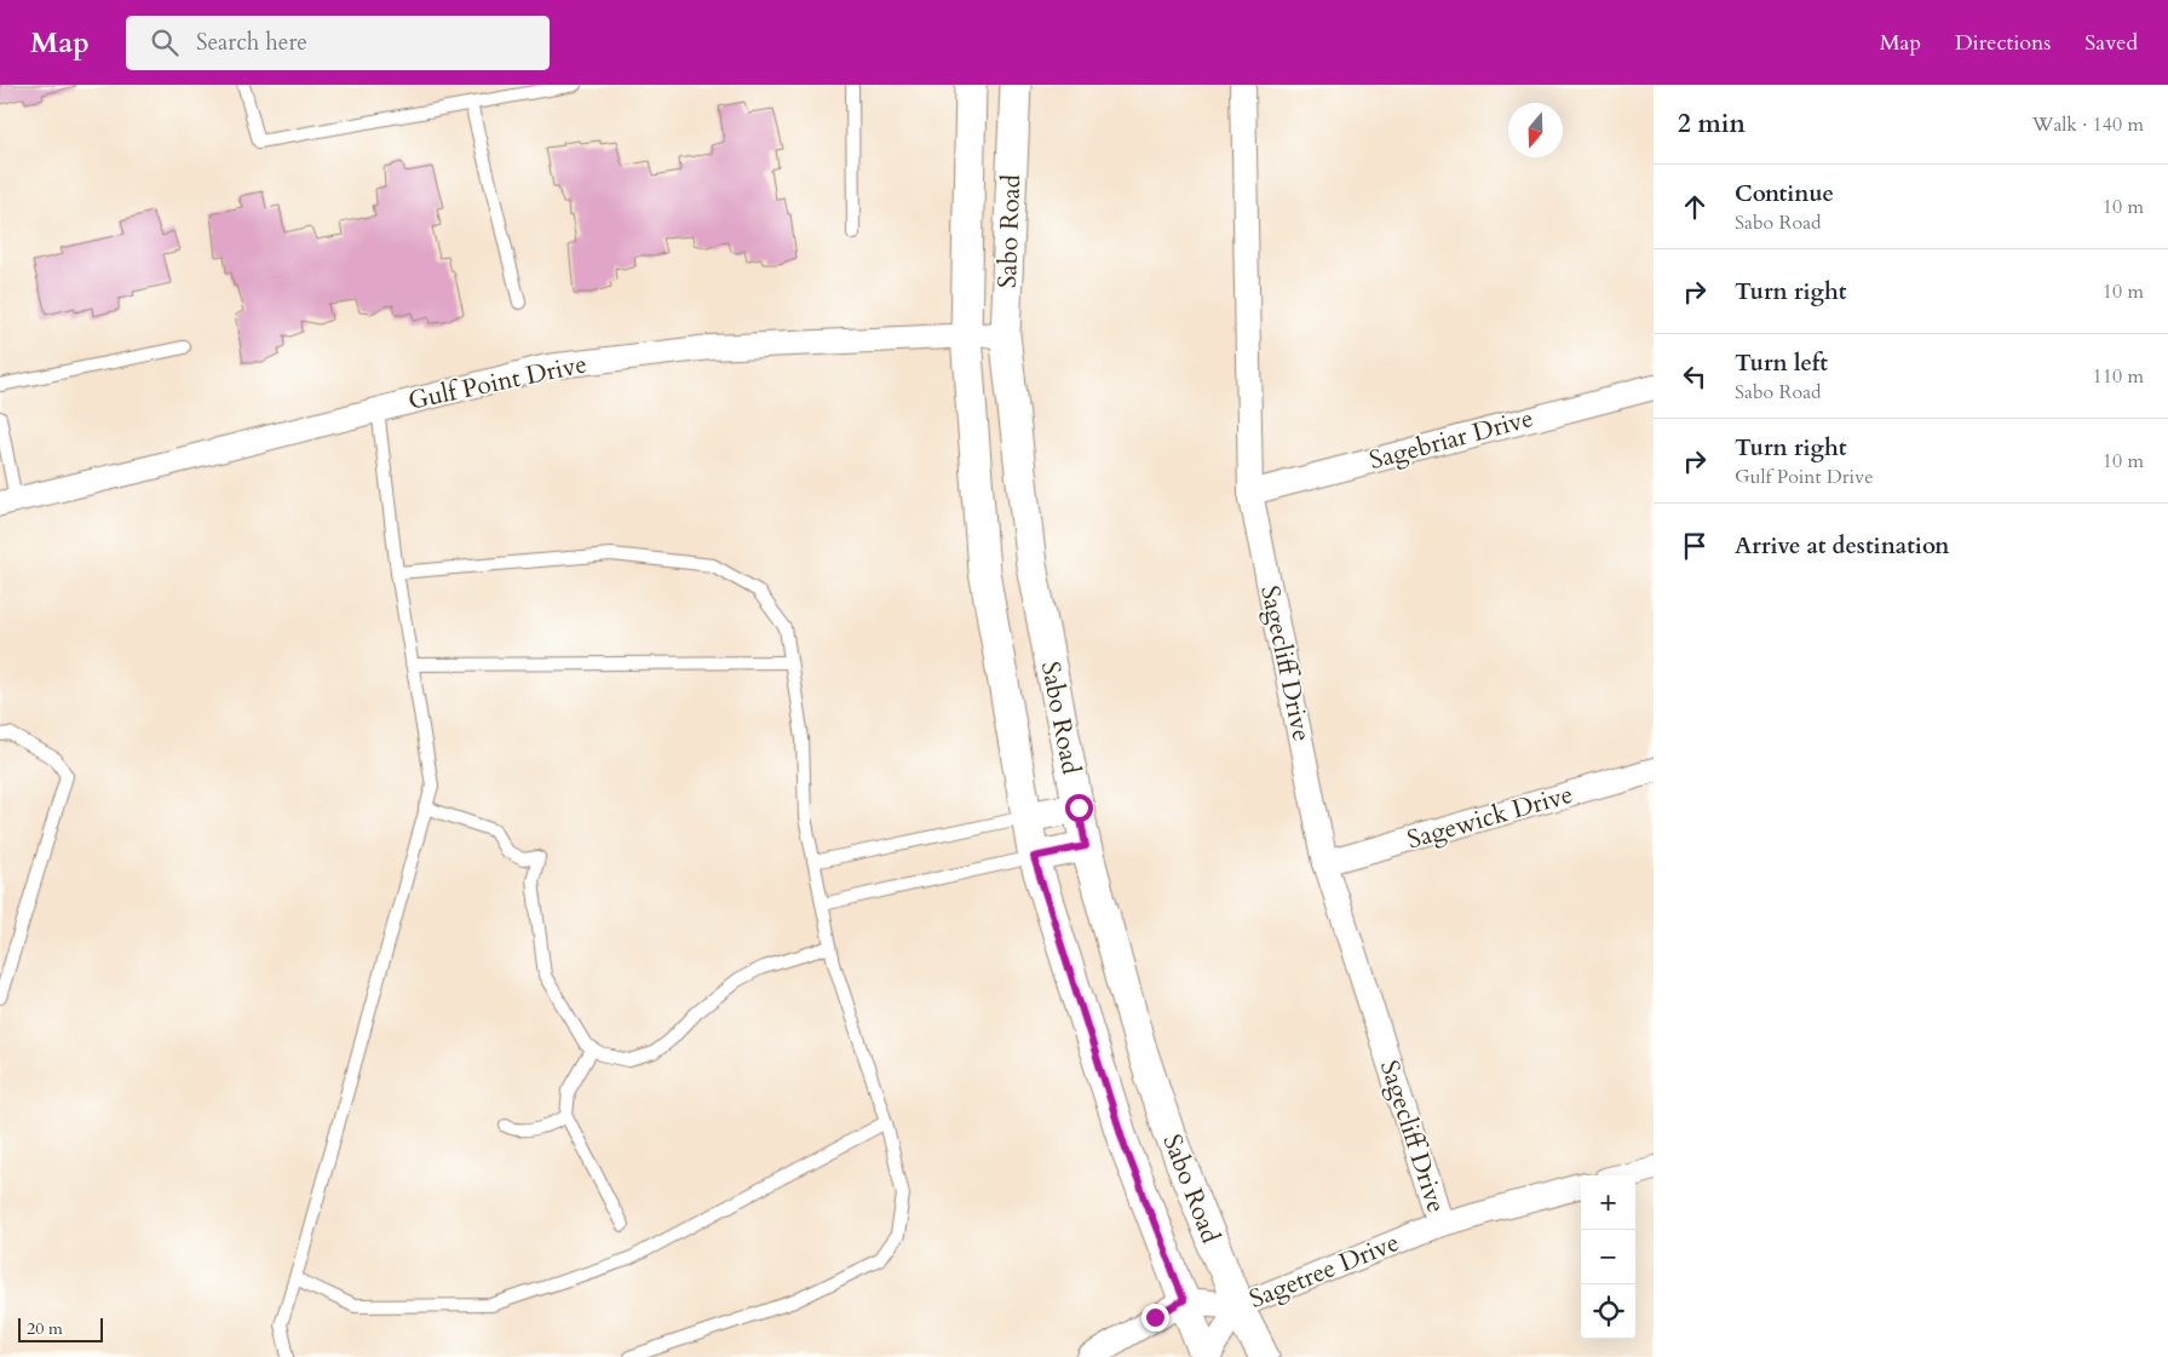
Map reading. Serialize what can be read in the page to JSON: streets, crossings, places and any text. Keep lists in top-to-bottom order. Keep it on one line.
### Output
{"streets":{"street":["Sabo Road","Gulf Point Drive","Sagebriar Drive","Sagecliff Drive","Sagewick Drive","Sagetree Drive"]},"crossings":[["Sabo Road","Gulf Point Drive"],["Sabo Road","Sagetree Drive"],["Sagebriar Drive","Sagecliff Drive"],["Sagecliff Drive","Sagewick Drive"],["Sagecliff Drive","Sagetree Drive"]],"scale_bar":"20 m","north":"bottom","page":{"header":"Map","search":"Search here","nav":["Map","Directions","Saved"],"heading":["2 min","Walk · 140 m"],"list":[["Continue","Sabo Road","10 m"],["Turn right","10 m"],["Turn left","Sabo Road","110 m"],["Turn right","Gulf Point Drive","10 m"],"Arrive at destination"],"map_buttons":["+","−"],"scale":"20 m"}}
